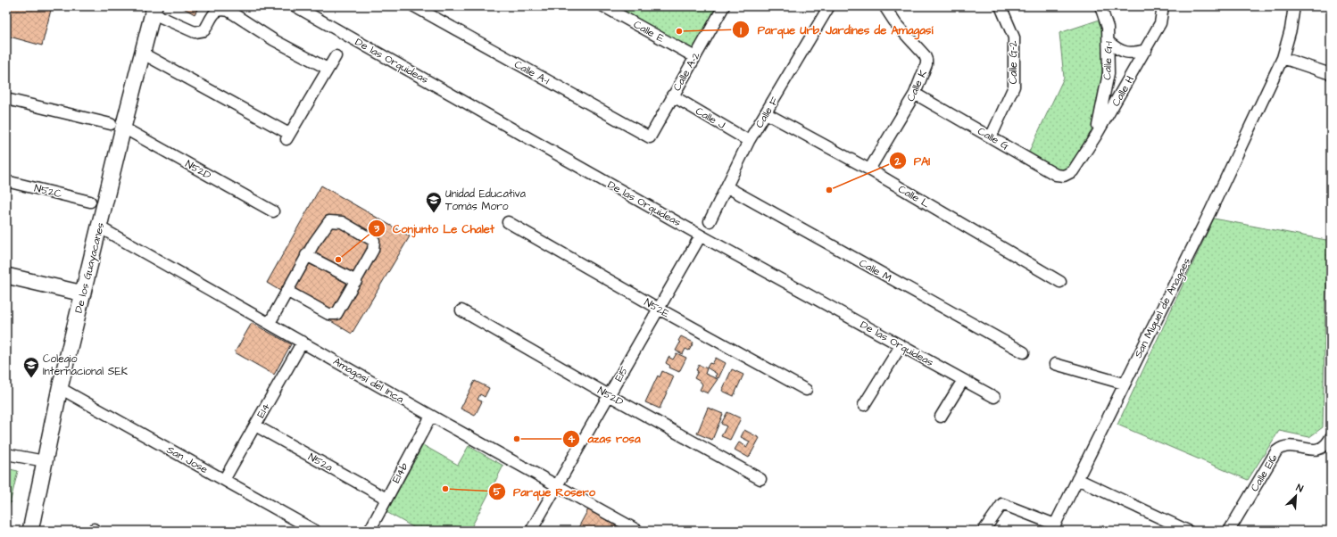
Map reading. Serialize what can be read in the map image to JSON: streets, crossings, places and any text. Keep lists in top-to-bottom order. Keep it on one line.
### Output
{"streets":{"street":["Calle E","De las Orquideas","Calle G-1","Calle G-2","Calle A-2","Calle A-1","Calle K","Calle H","Calle F","Calle J","Calle G","N52D","N52C","Calle L","De los Guayacanes","Calle M","N52E","San Miguel de Anagaes","E15","Amagasí del Inca","E14","San Jose","N52a","E14b","Calle E16"]},"crossings":[["Calle E","Calle A-2"],["De las Orquideas","E15"],["Calle G-1","Calle H"],["Calle G-2","Calle G"],["Calle A-2","Calle A-1"],["Calle A-2","Calle J"],["Calle K","Calle G"],["Calle K","Calle L"],["Calle H","Calle G"],["Calle F","Calle J"],["Calle F","Calle L"],["Calle F","Calle M"],["N52D","De los Guayacanes"],["N52D","E15"],["De los Guayacanes","Amagasí del Inca"],["De los Guayacanes","San Jose"],["N52E","E15"],["E15","Amagasí del Inca"],["Amagasí del Inca","E14"],["Amagasí del Inca","E14b"],["E14","San Jose"],["E14","N52a"],["N52a","E14b"]],"places":{"other":["Parque Urb. Jardines de Amagasí","PAI","Conjunto Le Chalet","azas rosa","Parque Rosero"],"school or university":["Unidad Educativa Tomás Moro","Colegio Internacional SEK"]},"north":"top right"}
